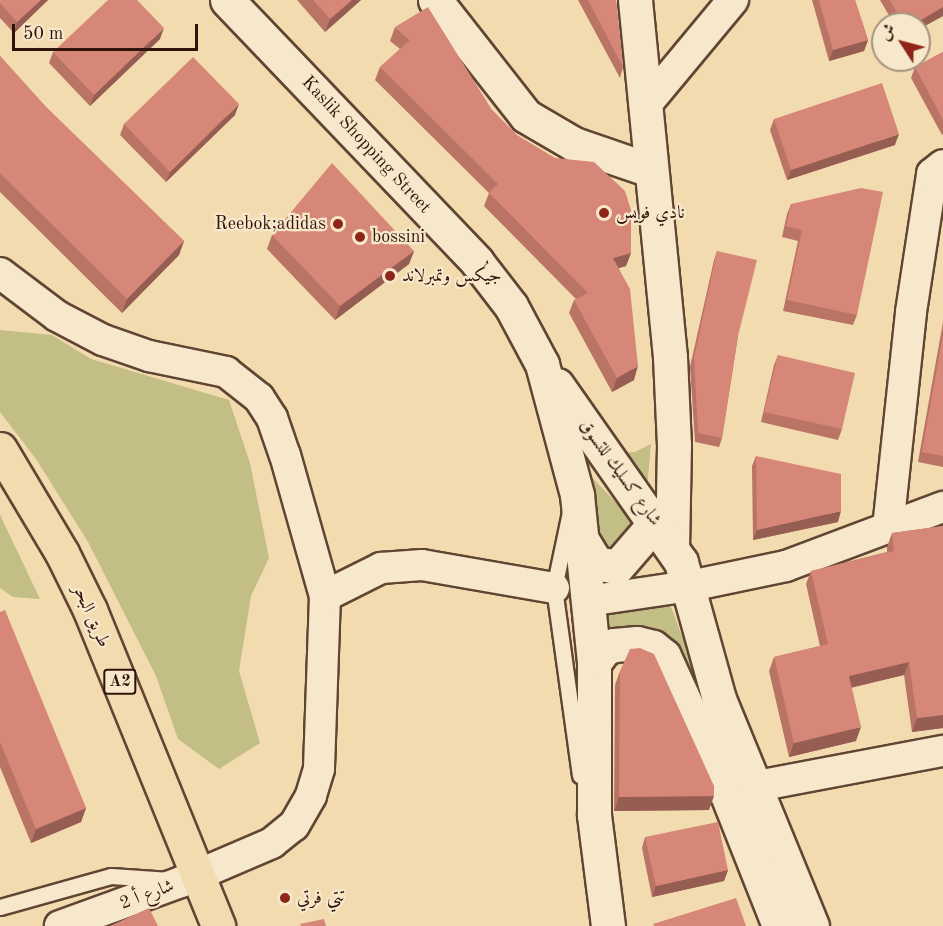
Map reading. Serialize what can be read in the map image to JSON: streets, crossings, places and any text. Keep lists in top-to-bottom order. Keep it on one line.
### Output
{"streets":{"main road":["Kaslik Shopping Street","شارع كسليك للتسوق","طريق البحر","A2"],"street":["شارع أ 2"]},"crossings":[["Kaslik Shopping Street","شارع كسليك للتسوق"],["طريق البحر","شارع أ 2"]],"places":["نادي فويس","Reebok;adidas","bossini","جيُكس وتمبرلاند","تتي فرتي"],"scale_bar":"50 m","north":"top left"}
